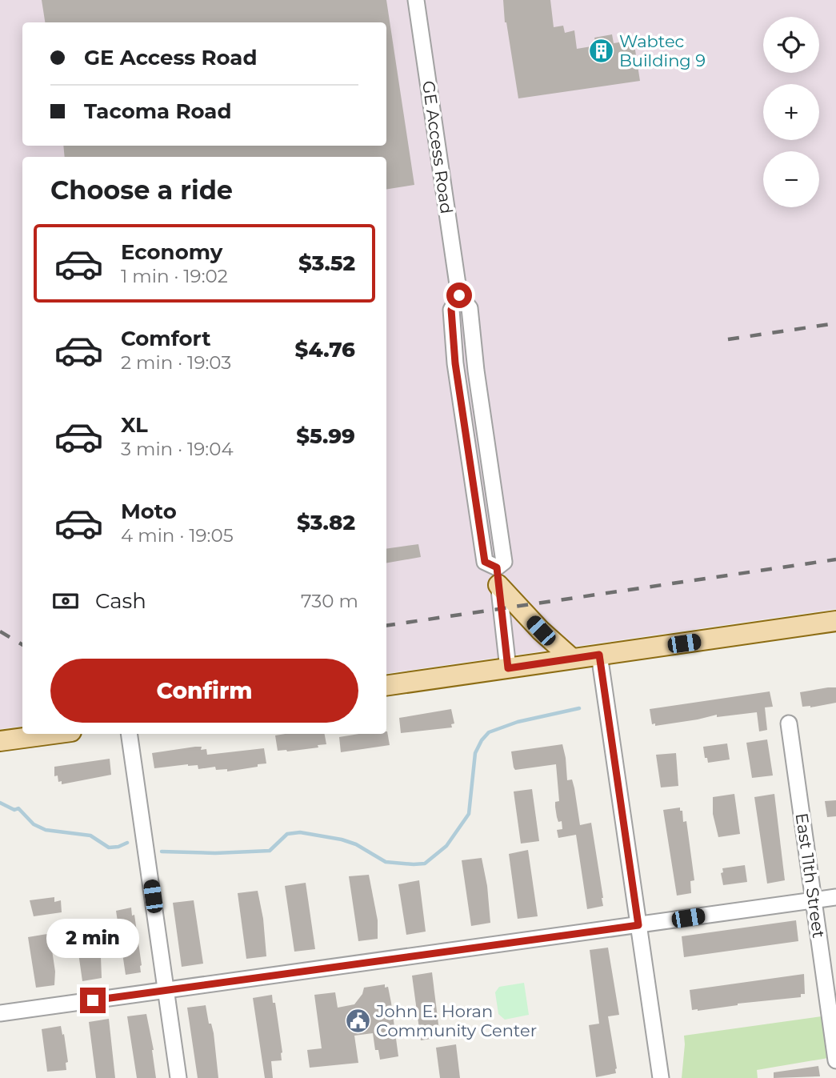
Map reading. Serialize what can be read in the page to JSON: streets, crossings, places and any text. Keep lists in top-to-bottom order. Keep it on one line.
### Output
{"streets":{"street":["GE Access Road","East 11th Street"]},"places":{"building":["Wabtec Building 9"],"public building":["John E. Horan Community Center"]},"page":{"map_buttons":["+","−"],"banner":["GE Access Road","Tacoma Road"],"heading":"Choose a ride","list":[{"name":"Economy","note":"1 min · 19:02","value":"$3.52"},{"name":"Comfort","note":"2 min · 19:03","value":"$4.76"},{"name":"XL","note":"3 min · 19:04","value":"$5.99"},{"name":"Moto","note":"4 min · 19:05","value":"$3.82"}],"pay":["Cash","730 m"],"buttons":"Confirm","bubble":"2 min"}}
